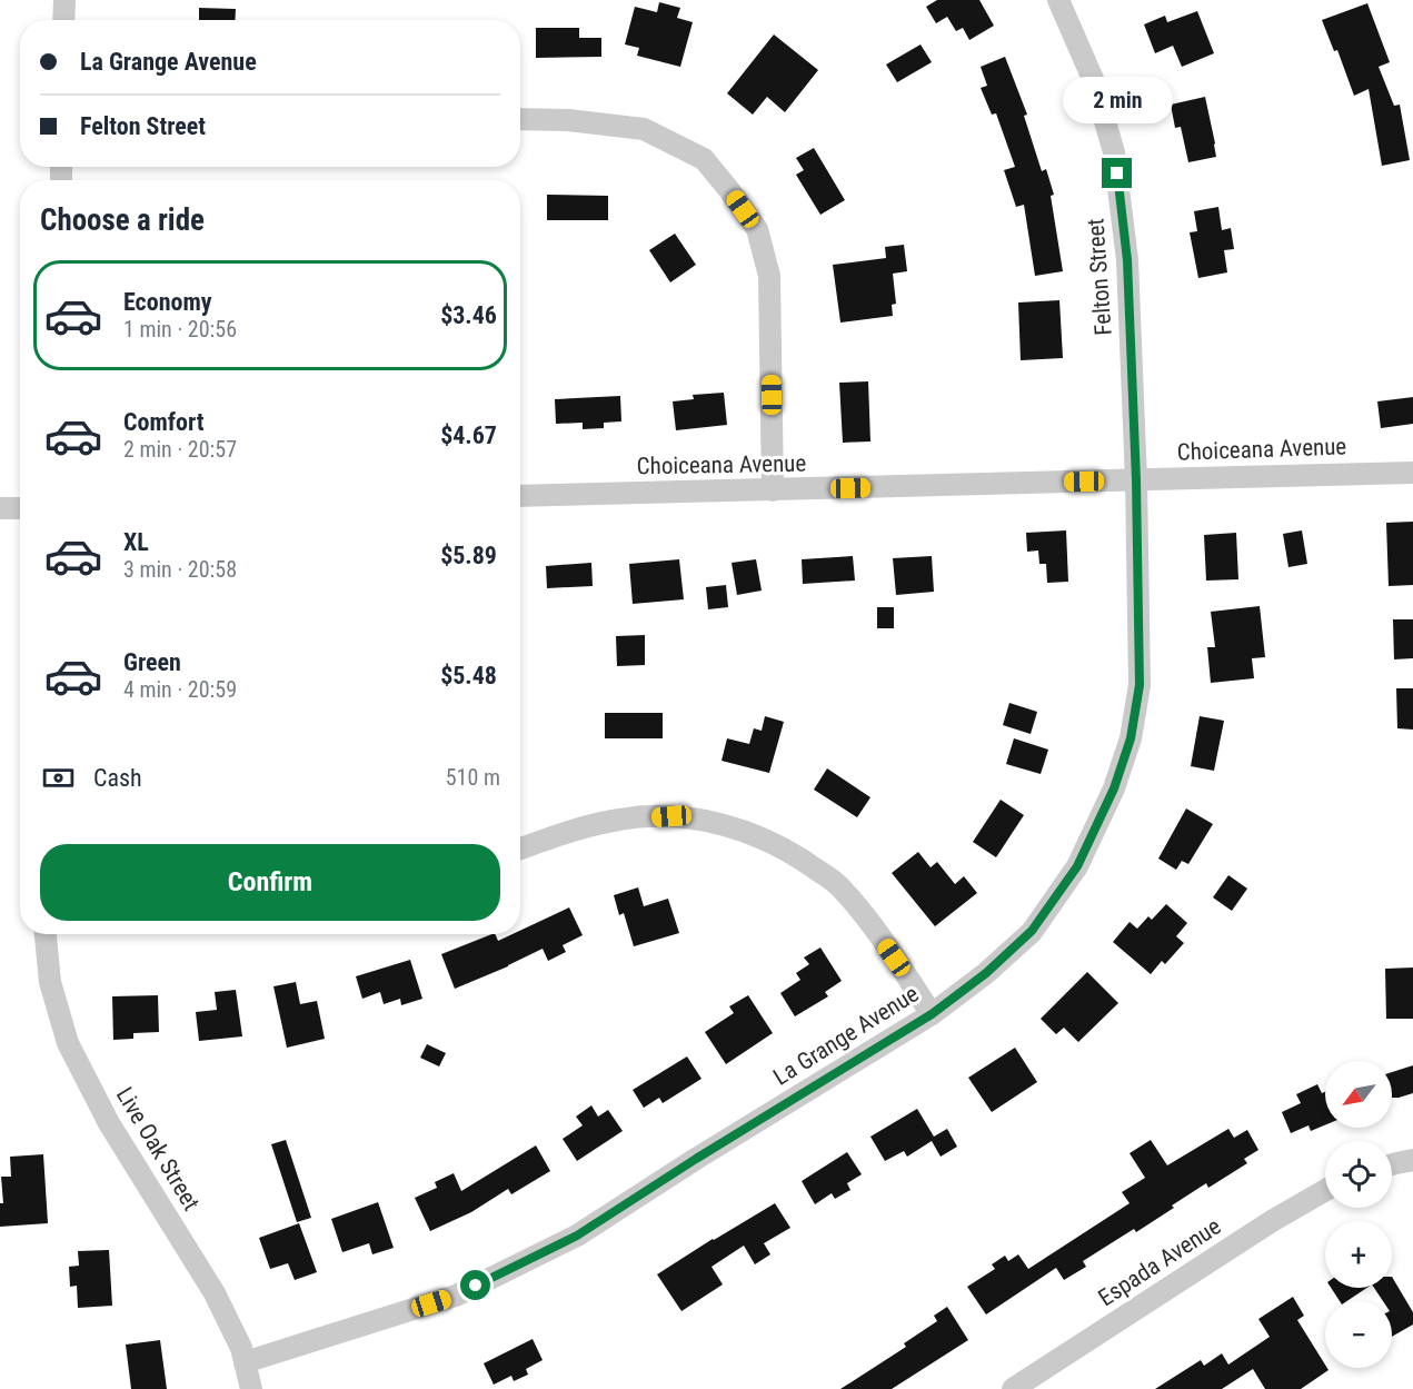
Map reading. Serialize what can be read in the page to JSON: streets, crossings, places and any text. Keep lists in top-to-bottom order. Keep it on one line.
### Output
{"streets":{"street":["Felton Street","Choiceana Avenue","La Grange Avenue","Live Oak Street","Espada Avenue"]},"crossings":[["Felton Street","Choiceana Avenue"],["Felton Street","La Grange Avenue"],["Choiceana Avenue","La Grange Avenue"],["La Grange Avenue","Live Oak Street"]],"north":"bottom left","page":{"banner":["La Grange Avenue","Felton Street"],"bubble":"2 min","heading":"Choose a ride","list":[{"name":"Economy","note":"1 min · 20:56","value":"$3.46"},{"name":"Comfort","note":"2 min · 20:57","value":"$4.67"},{"name":"XL","note":"3 min · 20:58","value":"$5.89"},{"name":"Green","note":"4 min · 20:59","value":"$5.48"}],"pay":["Cash","510 m"],"buttons":"Confirm","map_buttons":["+","−"]}}
